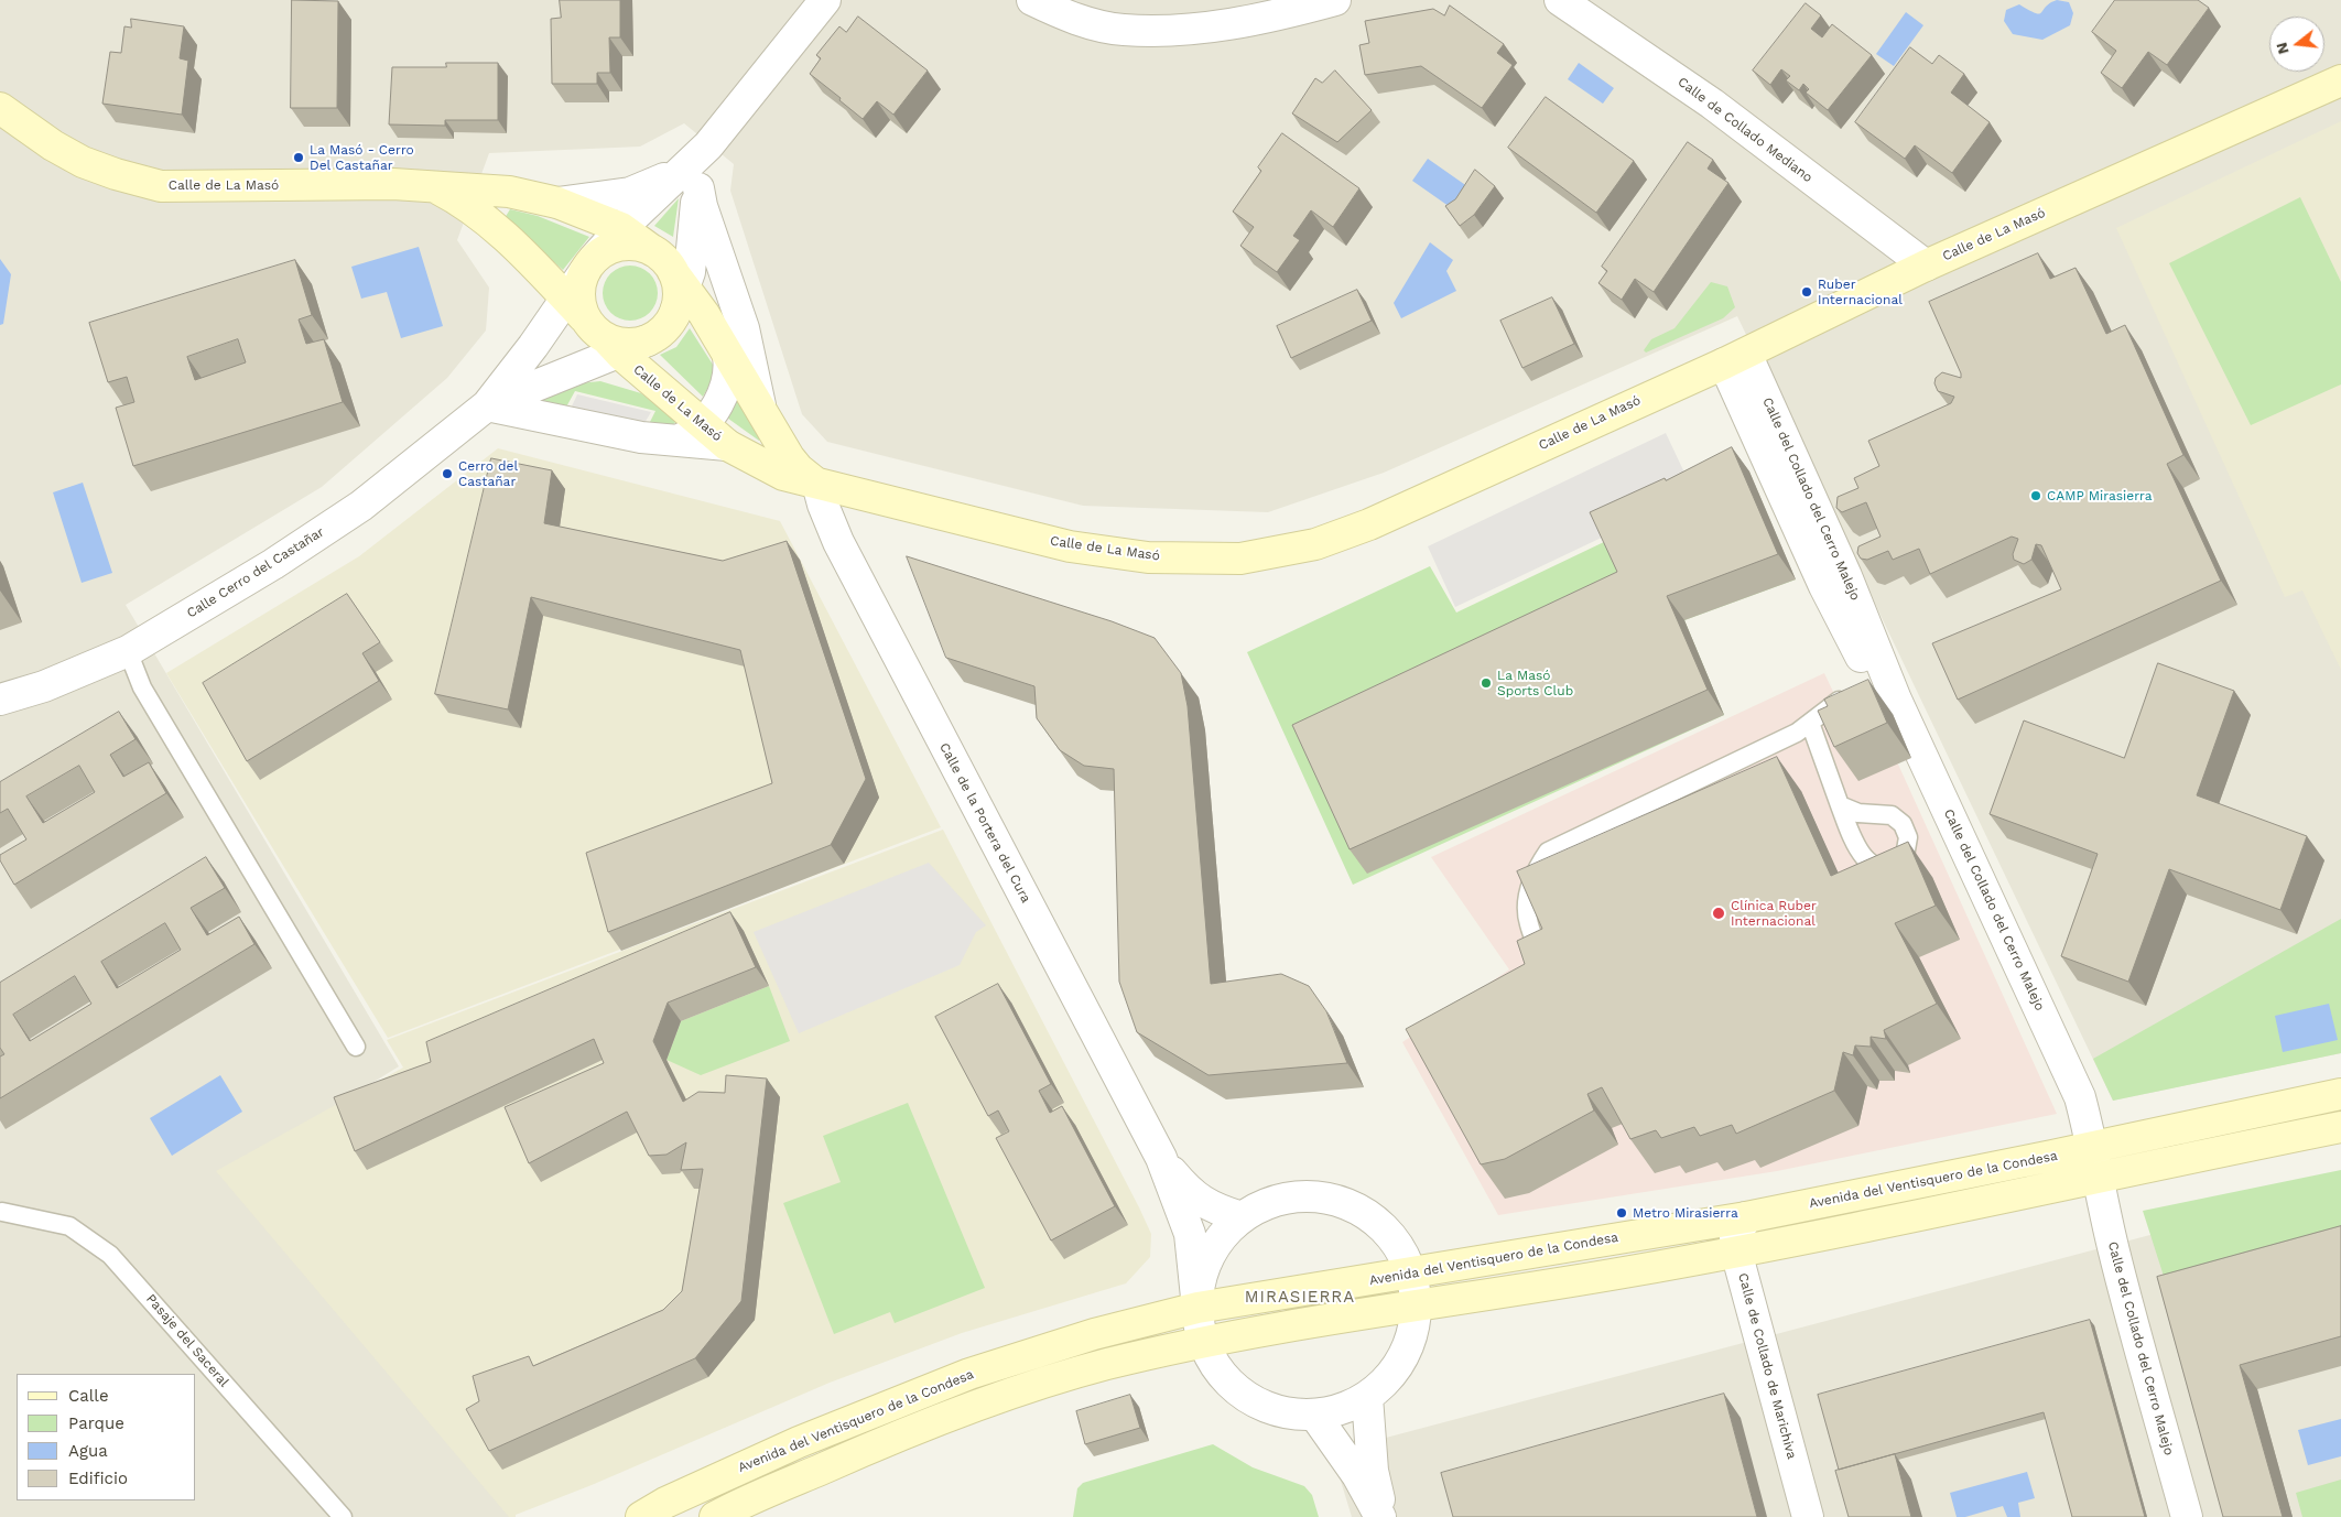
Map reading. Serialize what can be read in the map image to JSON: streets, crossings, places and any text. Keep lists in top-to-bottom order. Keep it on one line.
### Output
{"streets":{"main road":["Calle de La Masó","Avenida del Ventisquero de la Condesa"],"street":["Calle de Collado Mediano","Calle del Collado del Cerro Malejo","Calle Cerro del Castañar","Calle de la Portera del Cura","Calle de Collado de Marichiva"],"lane":["Pasaje del Saceral"]},"crossings":[["Calle de Collado Mediano","Calle de La Masó"],["Calle de La Masó","Calle del Collado del Cerro Malejo"],["Calle de La Masó","Calle Cerro del Castañar"],["Calle de La Masó","Calle de la Portera del Cura"],["Calle del Collado del Cerro Malejo","Avenida del Ventisquero de la Condesa"],["Calle de la Portera del Cura","Avenida del Ventisquero de la Condesa"],["Avenida del Ventisquero de la Condesa","Calle de Collado de Marichiva"]],"districts":["MIRASIERRA"],"places":["La Masó - Cerro Del Castañar","Ruber Internacional","Cerro del Castañar","CAMP Mirasierra","La Masó Sports Club","Clínica Ruber Internacional","Metro Mirasierra"],"legend":["Calle","Parque","Agua","Edificio"],"north":"left"}
